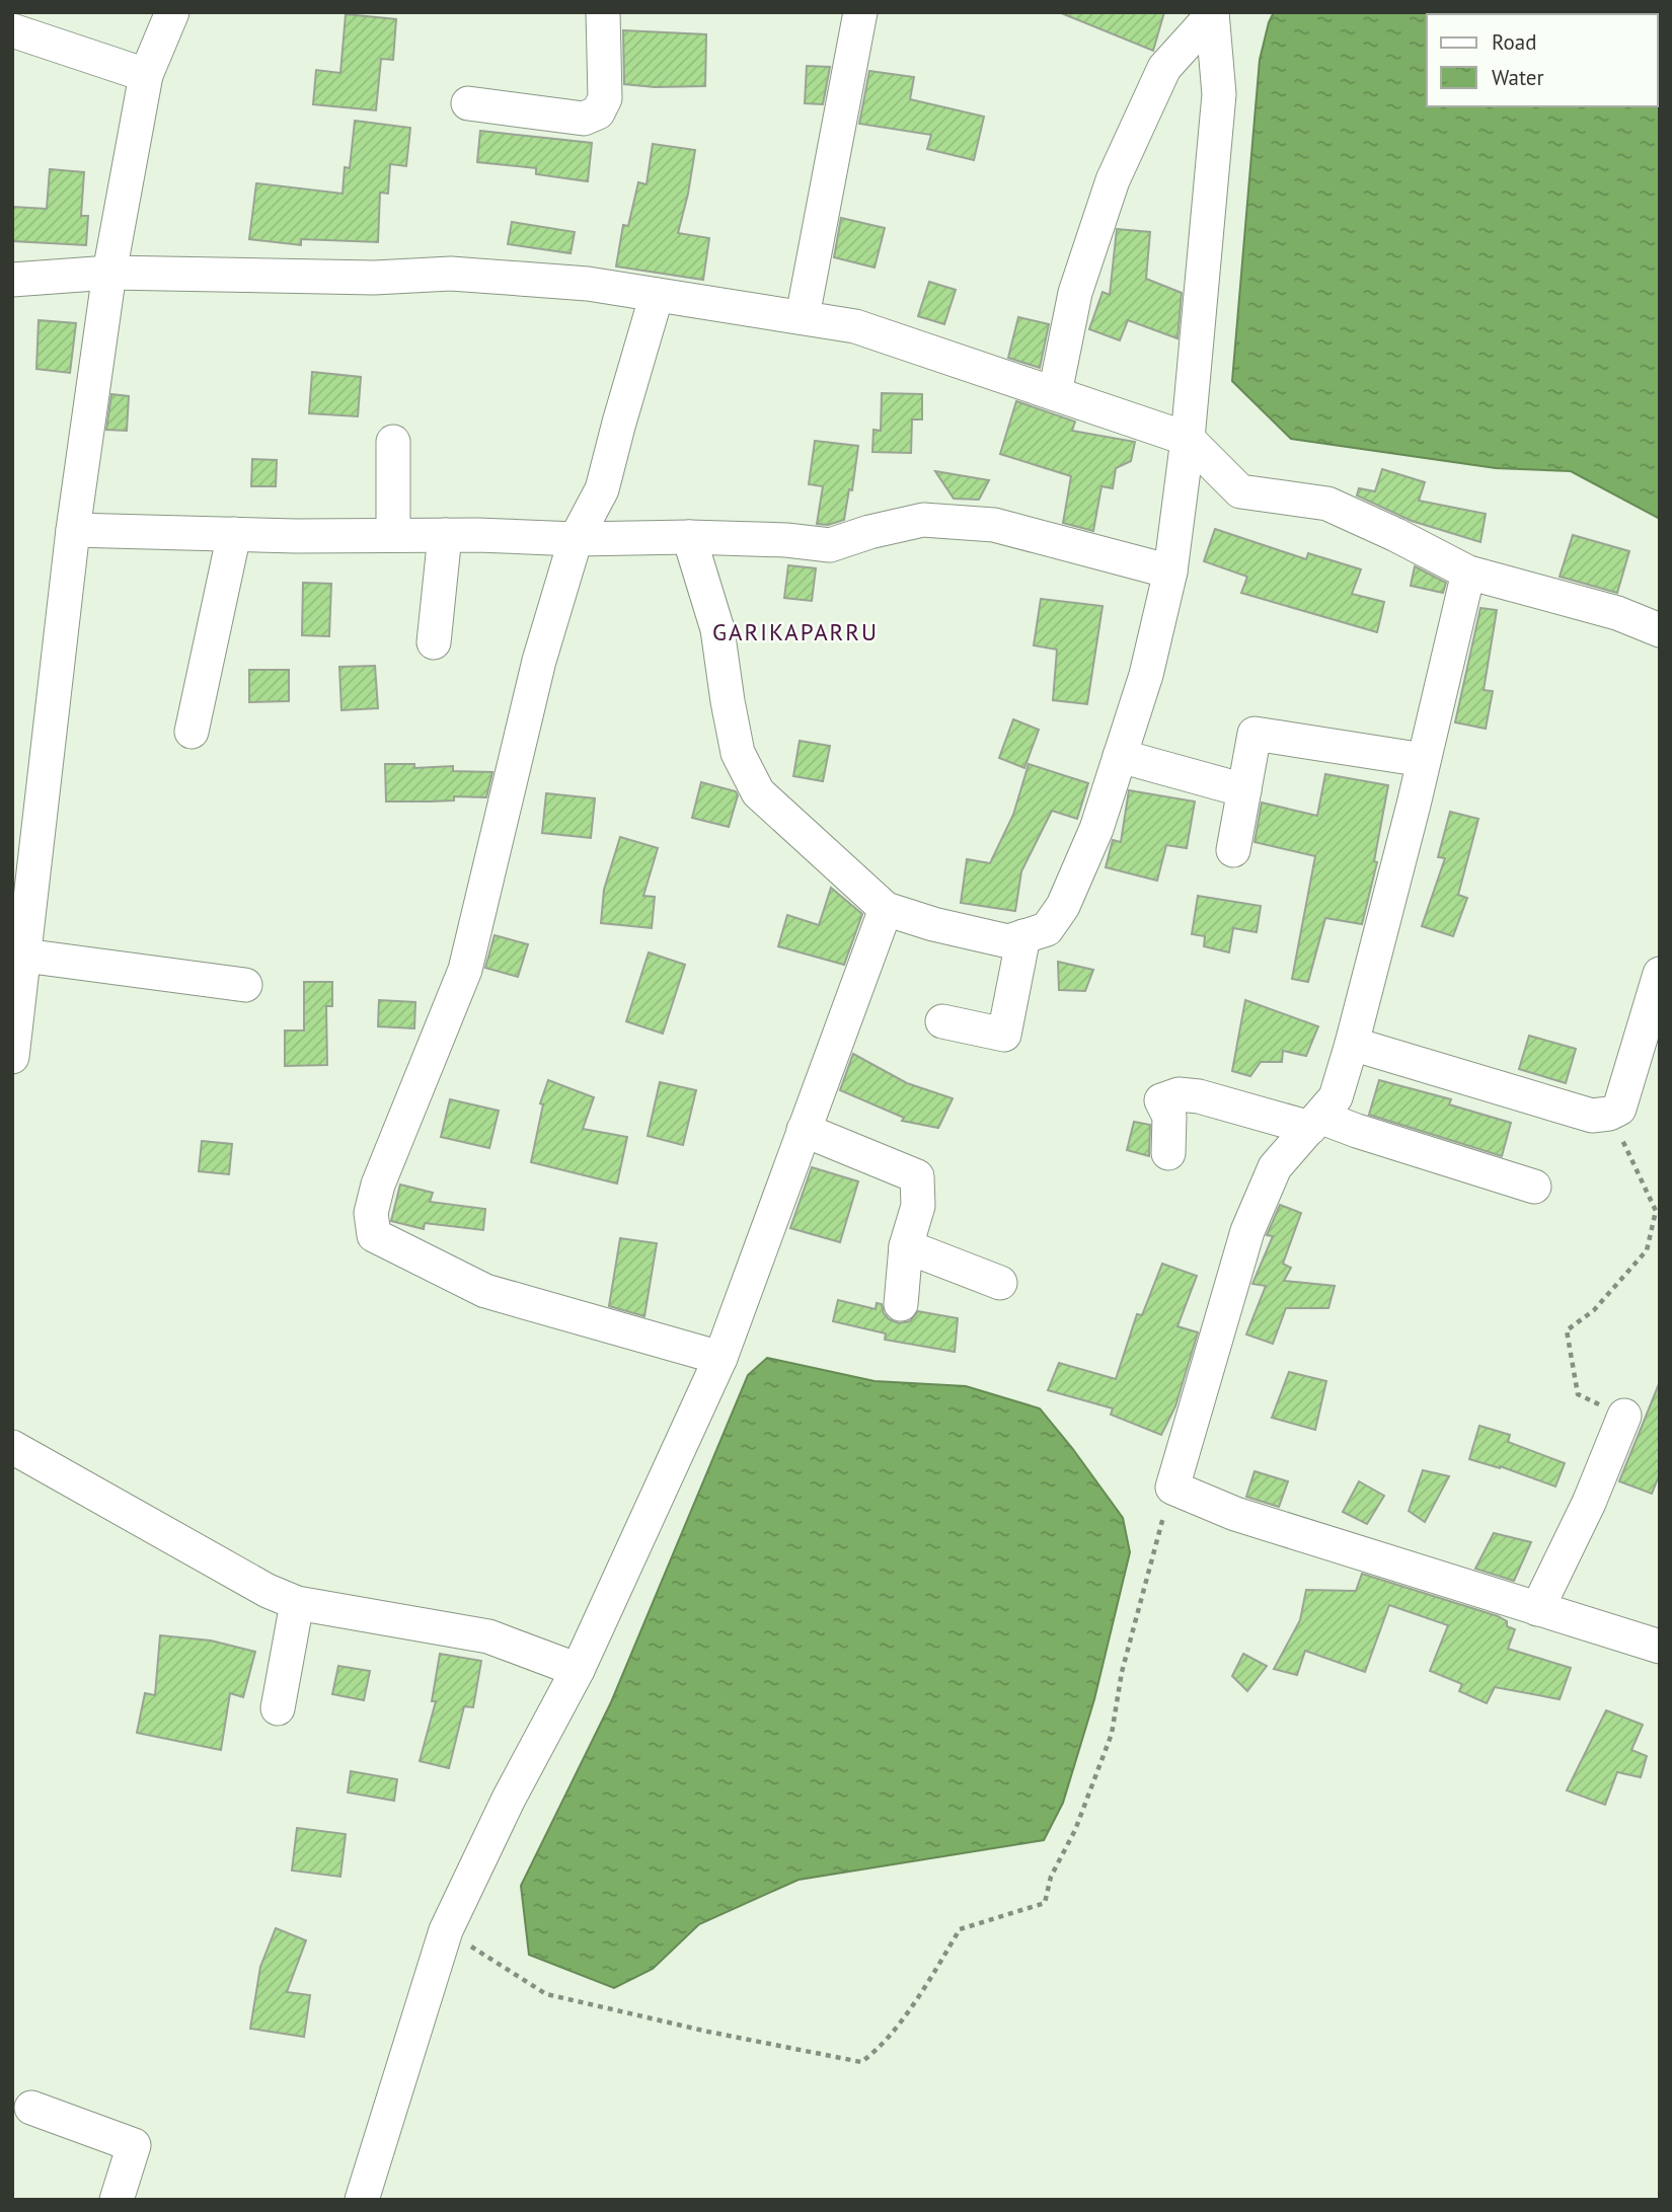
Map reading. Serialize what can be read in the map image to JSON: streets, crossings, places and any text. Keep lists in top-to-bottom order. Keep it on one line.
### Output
{"districts":["GARIKAPARRU"],"legend":["Road","Water"]}
